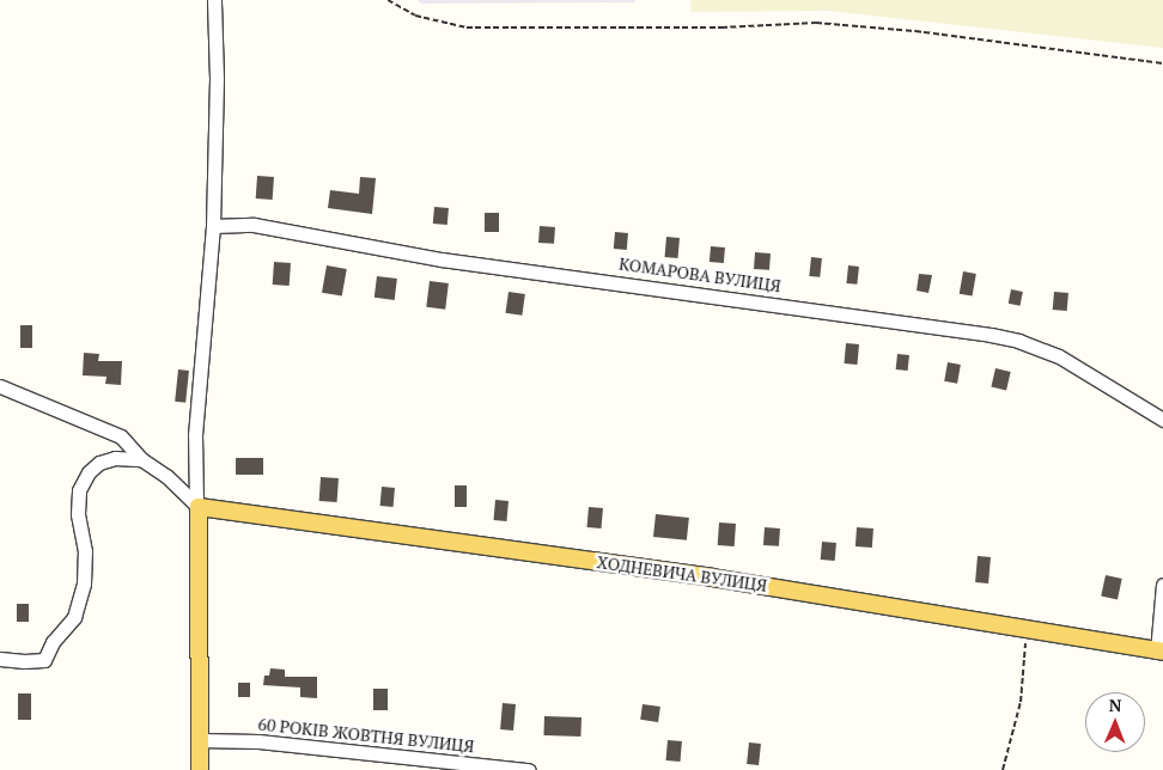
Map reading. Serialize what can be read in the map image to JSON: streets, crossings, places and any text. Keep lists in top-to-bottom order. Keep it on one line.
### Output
{"streets":{"main road":["ХОДНЕВИЧА ВУЛИЦЯ"],"street":["КОМАРОВА ВУЛИЦЯ","60 РОКІВ ЖОВТНЯ ВУЛИЦЯ"]},"north":"top"}
